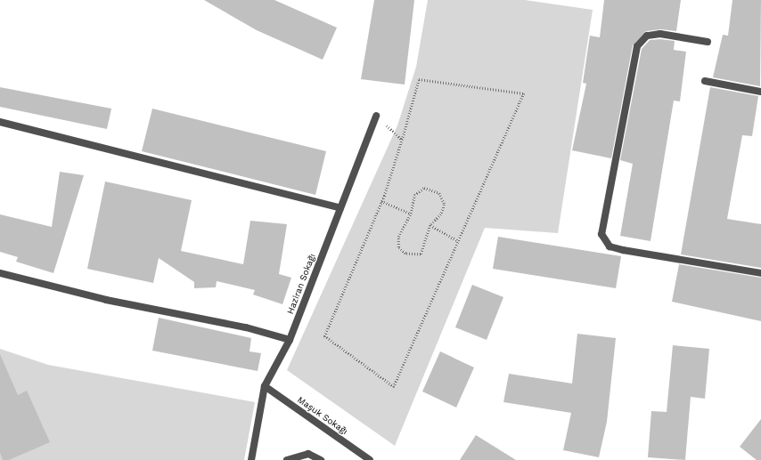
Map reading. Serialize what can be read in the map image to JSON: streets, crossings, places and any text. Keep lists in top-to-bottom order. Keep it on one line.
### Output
{"streets":{"street":["Haziran Sokağı","Maşuk Sokağı"]},"crossings":[["Haziran Sokağı","Maşuk Sokağı"]]}
